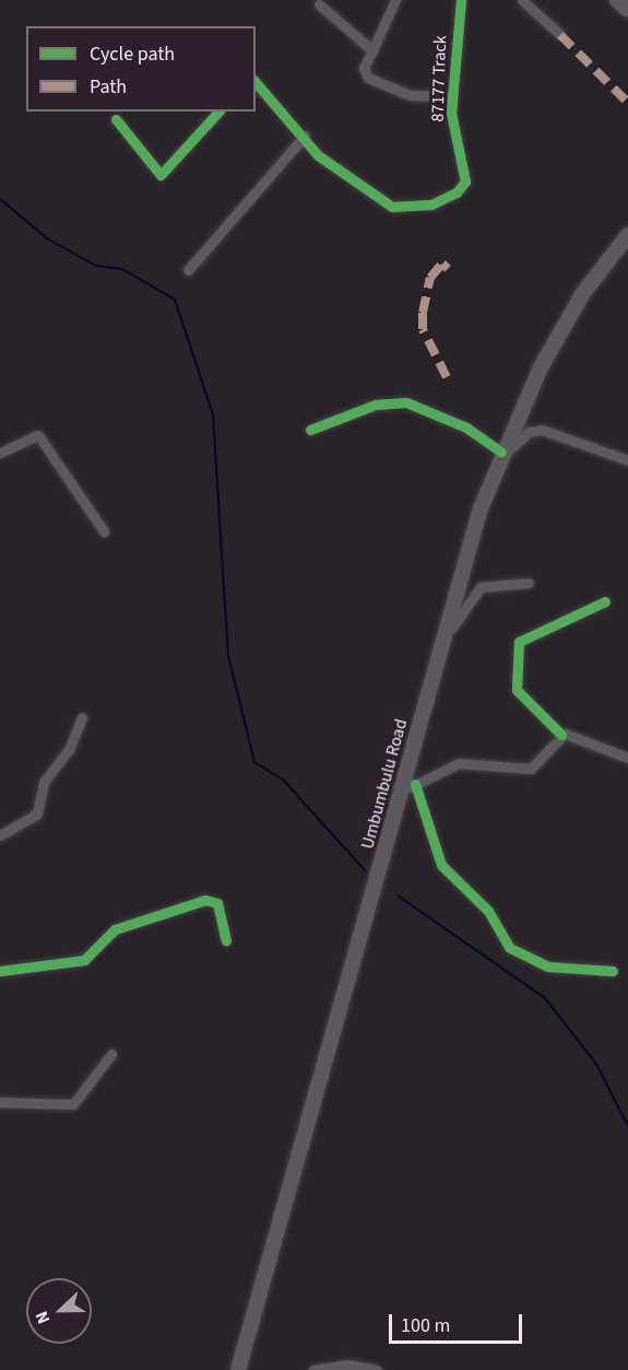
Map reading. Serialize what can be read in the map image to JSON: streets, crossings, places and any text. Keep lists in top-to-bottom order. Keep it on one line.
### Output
{"streets":{"main road":["Umbumbulu Road"],"street":["87177 Track"]},"legend":["Cycle path","Path"],"scale_bar":"100 m","north":"left"}
